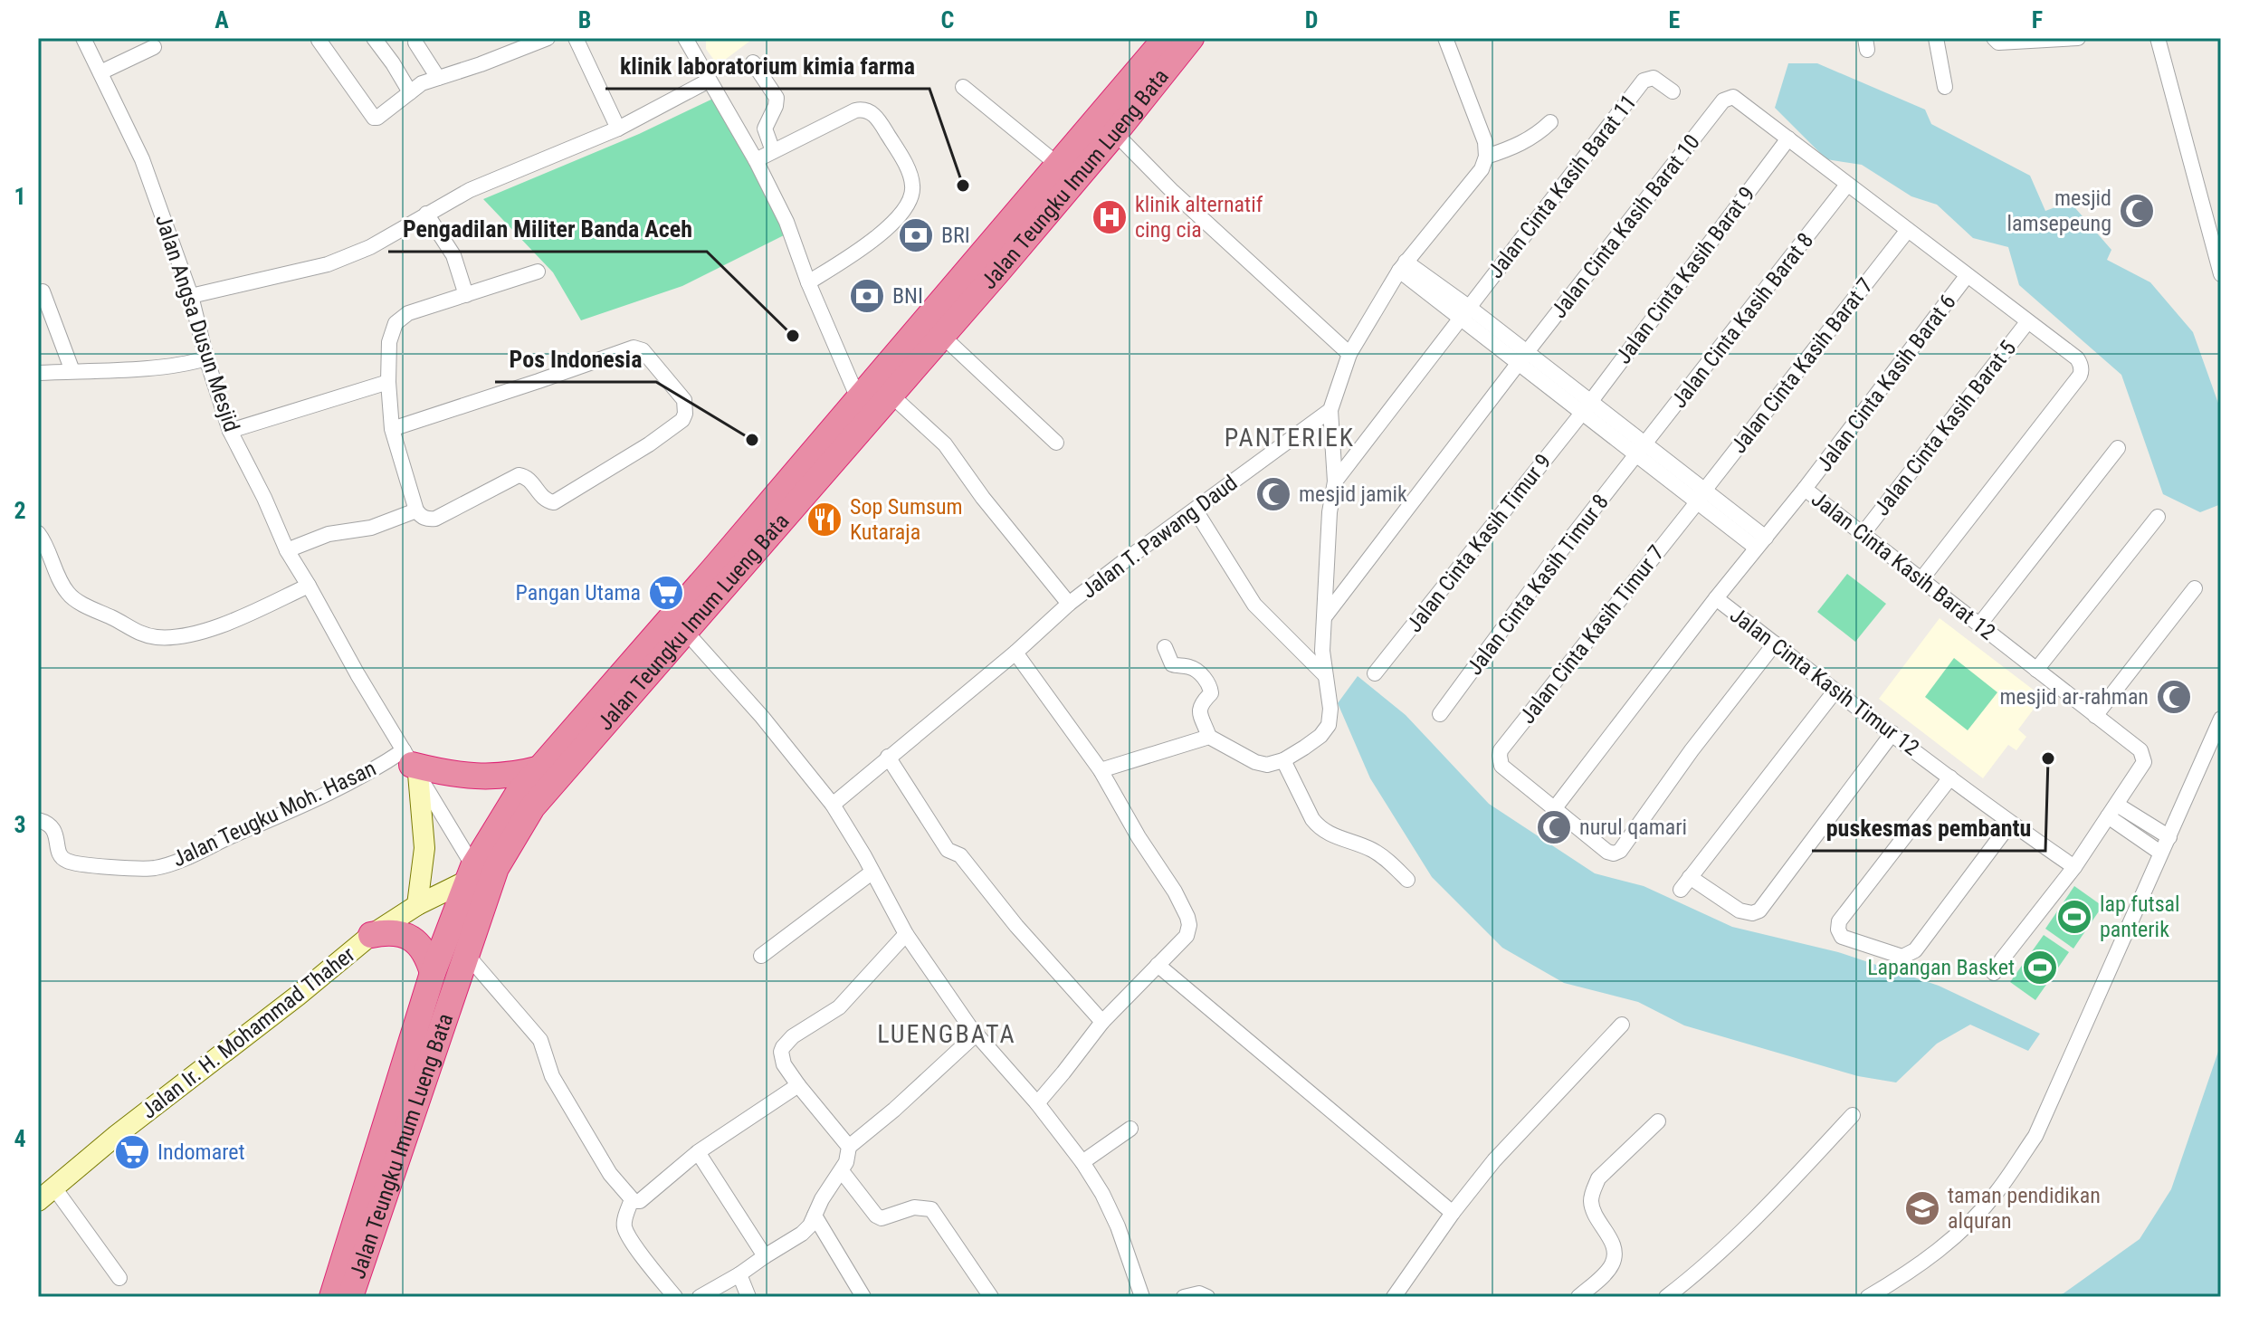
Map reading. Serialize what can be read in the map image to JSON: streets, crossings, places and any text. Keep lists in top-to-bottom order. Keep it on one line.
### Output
{"streets":{"highway":["Jalan Teungku Imum Lueng Bata"],"main road":["Jalan Ir. H. Mohammad Thaher"],"street":["Jalan Cinta Kasih Barat 11","Jalan Cinta Kasih Barat 10","Jalan Cinta Kasih Barat 9","Jalan Cinta Kasih Barat 8","Jalan Angsa Dusun Mesjid","Jalan Cinta Kasih Barat 7","Jalan Cinta Kasih Barat 6","Jalan Cinta Kasih Barat 5","Jalan T. Pawang Daud","Jalan Cinta Kasih Timur 9","Jalan Cinta Kasih Barat 12","Jalan Cinta Kasih Timur 8","Jalan Cinta Kasih Timur 7","Jalan Cinta Kasih Timur 12","Jalan Teugku Moh. Hasan"]},"crossings":[["Jalan Teungku Imum Lueng Bata","Jalan Angsa Dusun Mesjid"],["Jalan Teungku Imum Lueng Bata","Jalan Ir. H. Mohammad Thaher"],["Jalan Cinta Kasih Barat 10","Jalan Cinta Kasih Barat 9"],["Jalan Cinta Kasih Barat 9","Jalan Cinta Kasih Timur 9"],["Jalan Cinta Kasih Barat 8","Jalan Cinta Kasih Timur 8"],["Jalan Angsa Dusun Mesjid","Jalan Teugku Moh. Hasan"],["Jalan Angsa Dusun Mesjid","Jalan Ir. H. Mohammad Thaher"],["Jalan Cinta Kasih Barat 7","Jalan Cinta Kasih Timur 7"],["Jalan Cinta Kasih Barat 6","Jalan Cinta Kasih Barat 12"],["Jalan Cinta Kasih Barat 5","Jalan Cinta Kasih Barat 12"],["Jalan Cinta Kasih Barat 12","Jalan Cinta Kasih Timur 12"]],"districts":["PANTERIEK","LUENGBATA"],"places":{"other":["klinik laboratorium kimia farma","Pengadilan Militer Banda Aceh","Pos Indonesia","puskesmas pembantu"],"mosque":["mesjid lamsepeung","mesjid jamik","mesjid ar-rahman","nurul qamari"],"hospital":["klinik alternatif cing cia"],"bank":["BRI","BNI"],"restaurant":["Sop Sumsum Kutaraja"],"supermarket":["Pangan Utama","Indomaret"],"sports":["lap futsal panterik","Lapangan Basket"],"school or university":["taman pendidikan alquran"]},"grid":{"columns":["A","B","C","D","E","F"],"rows":["1","2","3","4"]}}
